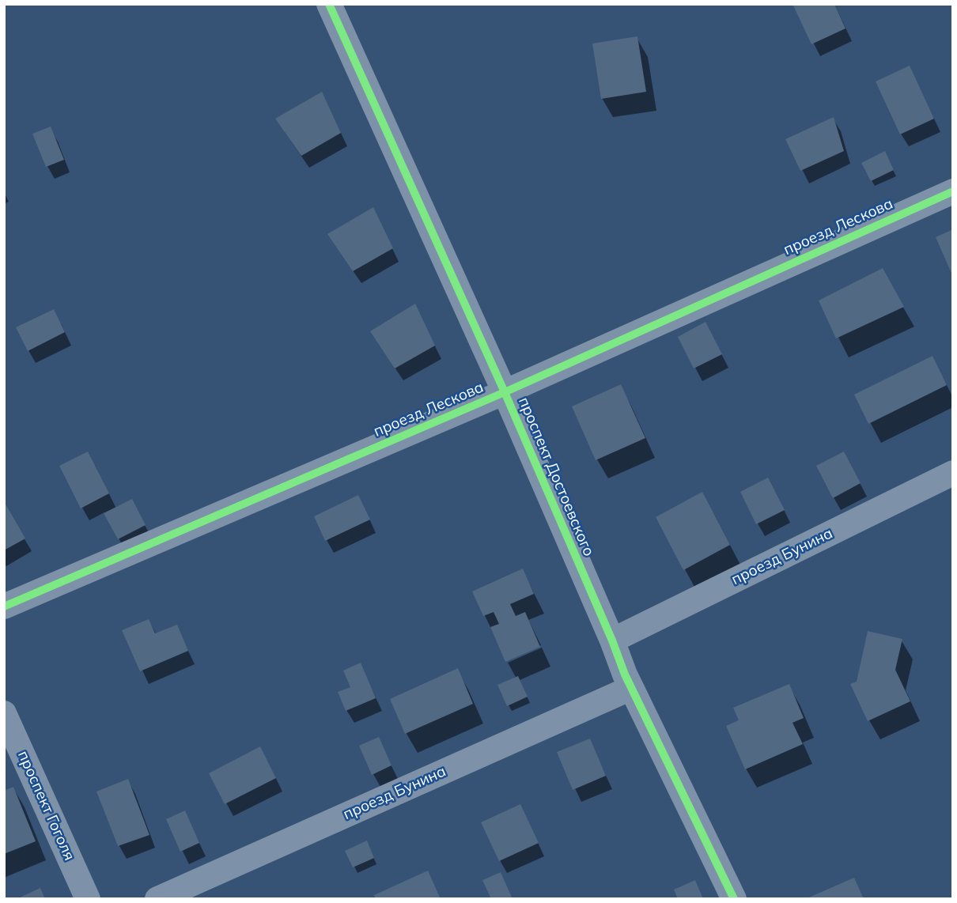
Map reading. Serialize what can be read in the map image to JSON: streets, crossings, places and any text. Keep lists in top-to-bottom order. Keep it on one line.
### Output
{"streets":{"street":["проезд Лескова","проспект Достоевского","проезд Бунина","проспект Гоголя"]},"crossings":[["проезд Лескова","проспект Достоевского"],["проспект Достоевского","проезд Бунина"]]}
